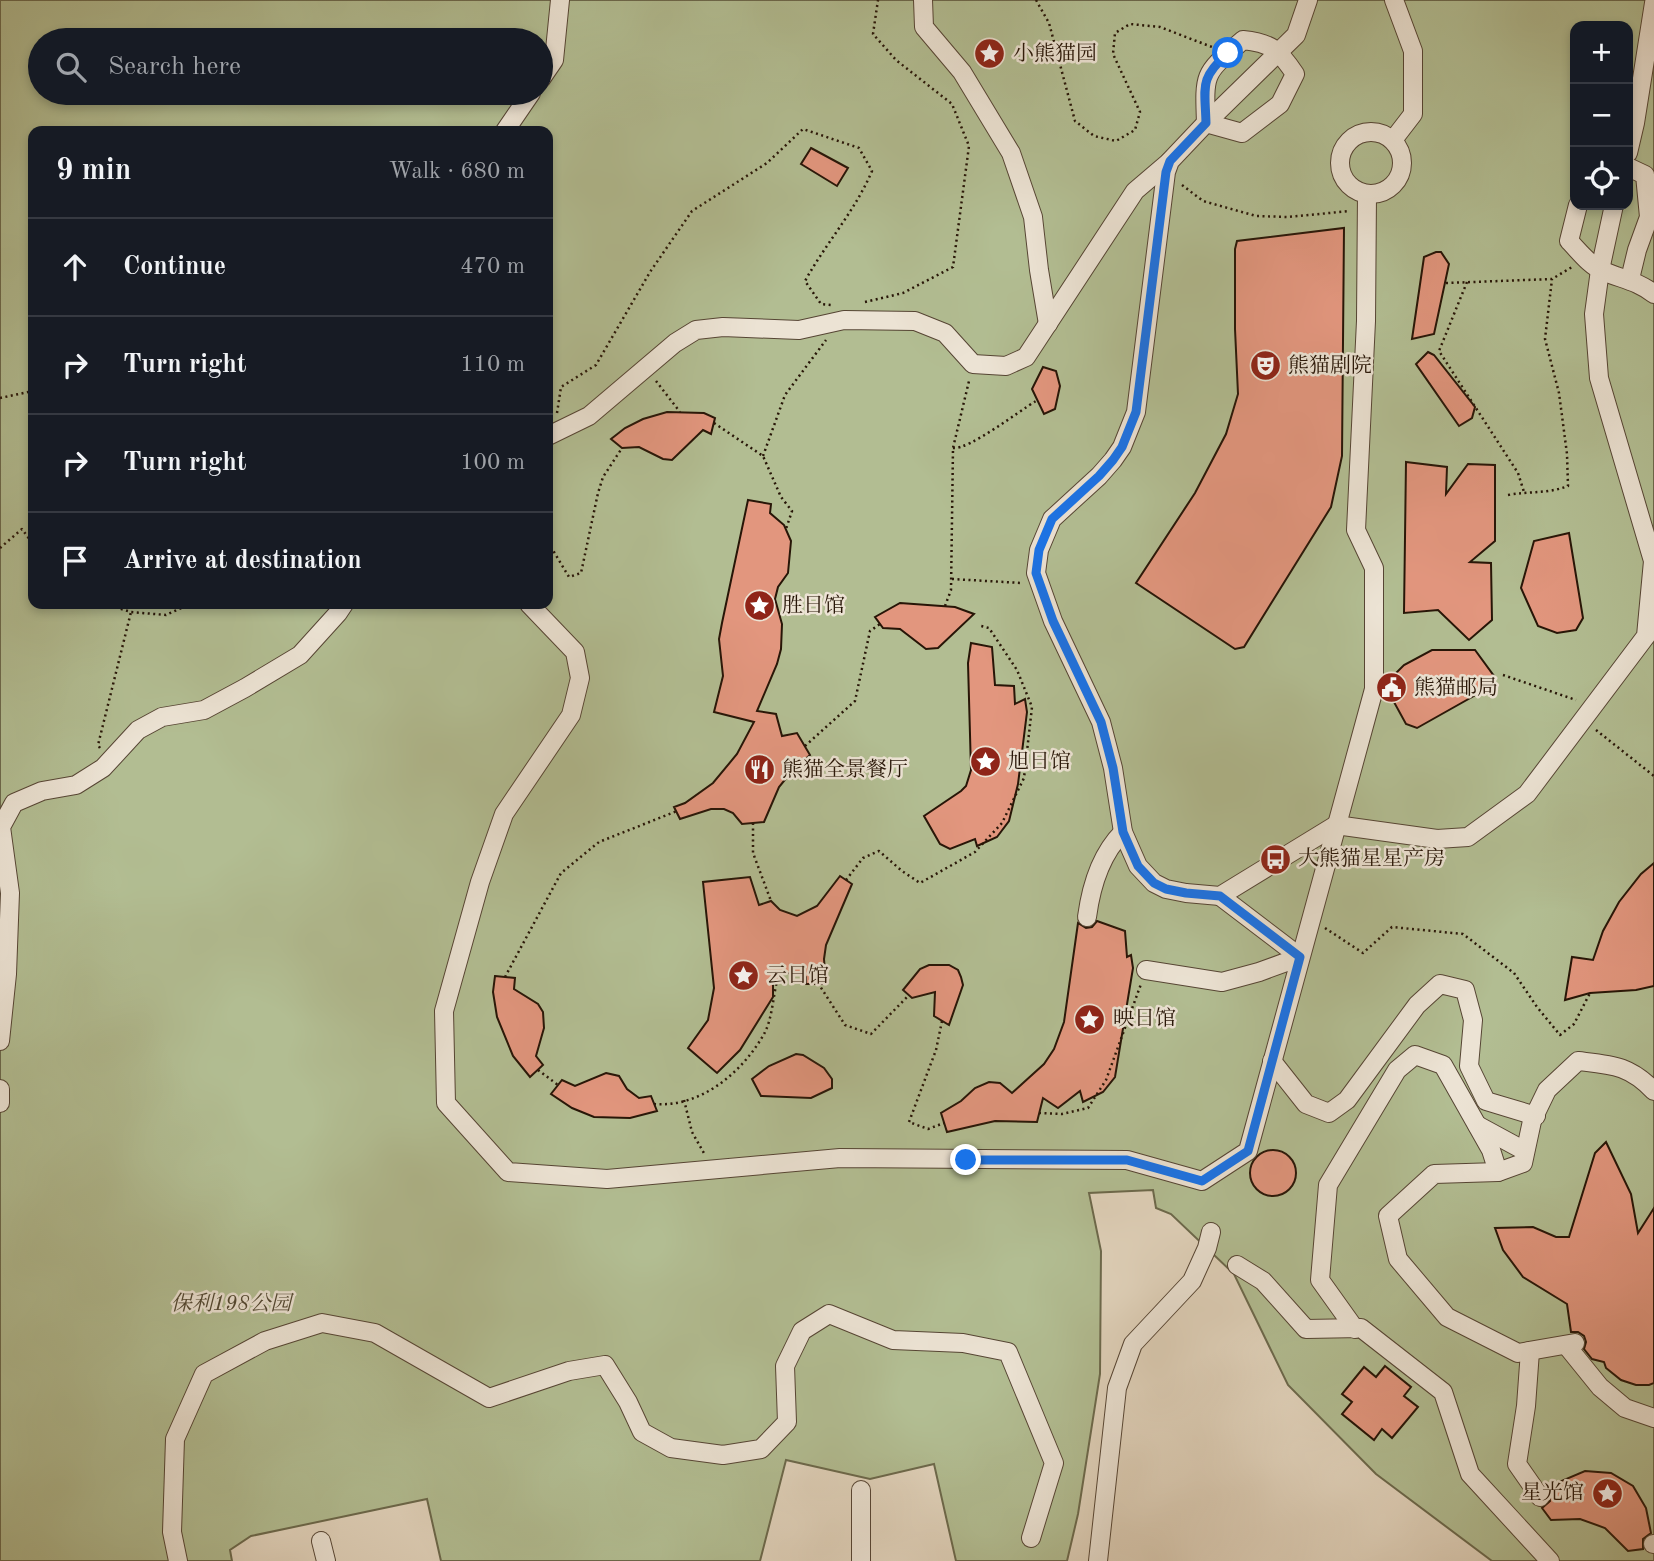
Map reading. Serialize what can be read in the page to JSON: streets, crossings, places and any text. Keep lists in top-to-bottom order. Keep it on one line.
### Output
{"parks":["保利198公园"],"places":{"place":["小熊猫园","胜日馆","旭日馆","云日馆","映日馆","星光馆"],"theatre":["熊猫剧院"],"public building":["熊猫邮局"],"restaurant":["熊猫全景餐厅"],"bus stop":["大熊猫星星产房"]},"page":{"map_buttons":["+","−"],"search":"Search here","heading":["9 min","Walk · 680 m"],"list":[["Continue","470 m"],["Turn right","110 m"],["Turn right","100 m"],"Arrive at destination"]}}
